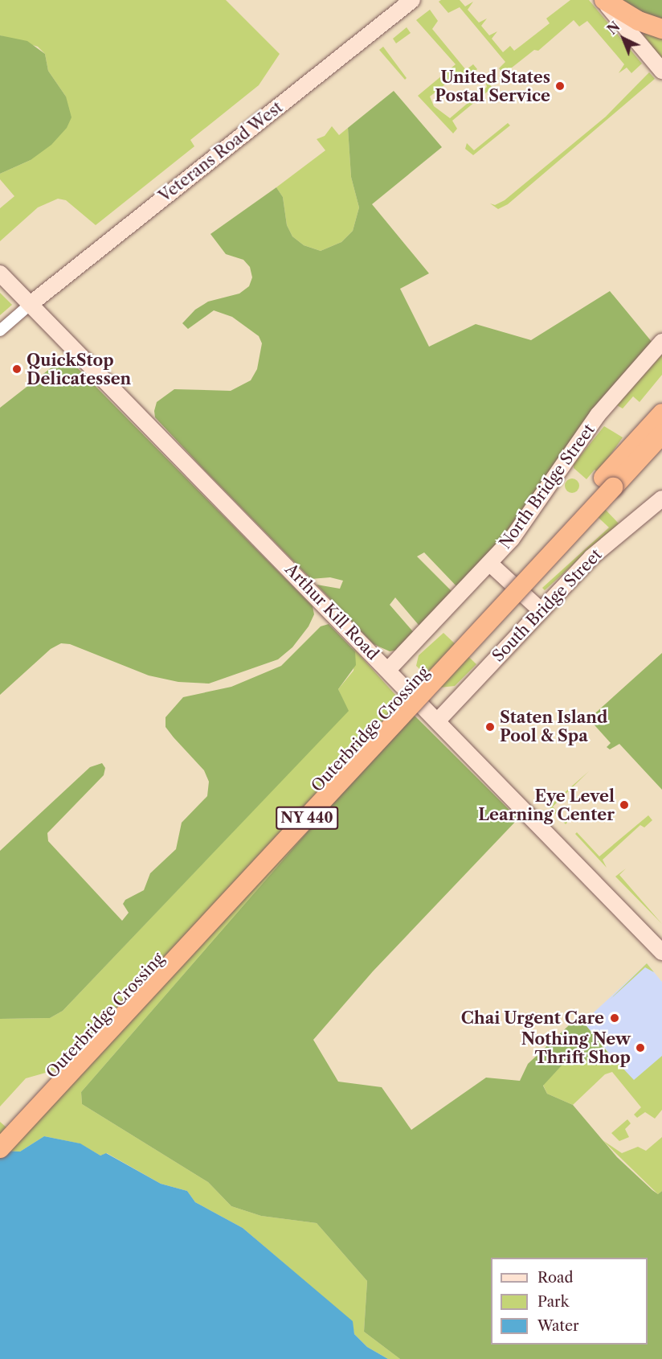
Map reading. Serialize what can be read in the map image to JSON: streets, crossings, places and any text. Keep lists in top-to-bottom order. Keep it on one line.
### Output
{"streets":{"highway":["Outerbridge Crossing","NY 440"],"street":["Veterans Road West","North Bridge Street","South Bridge Street","Arthur Kill Road"]},"crossings":[["Veterans Road West","Arthur Kill Road"],["North Bridge Street","Arthur Kill Road"],["South Bridge Street","Arthur Kill Road"]],"places":["United States Postal Service","QuickStop Delicatessen","Staten Island Pool & Spa","Eye Level Learning Center","Chai Urgent Care","Nothing New Thrift Shop"],"legend":["Road","Park","Water"],"north":"top left"}
